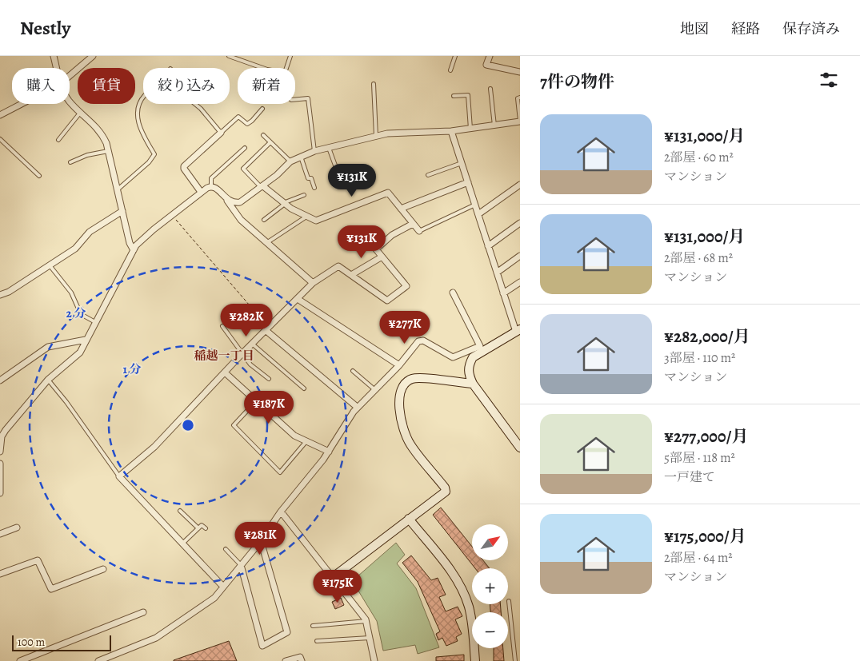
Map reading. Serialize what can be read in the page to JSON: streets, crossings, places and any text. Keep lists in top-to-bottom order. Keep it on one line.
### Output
{"districts":["稲越一丁目"],"scale_bar":"100 m","north":"top right","page":{"header":"Nestly","nav":["地図","経路","保存済み"],"heading":"7件の物件","chip":["購入","賃貸","絞り込み","新着"],"list":[{"name":"¥131,000/月","note":"2部屋 · 60 m² · マンション"},{"name":"¥131,000/月","note":"2部屋 · 68 m² · マンション"},{"name":"¥282,000/月","note":"3部屋 · 110 m² · マンション"},{"name":"¥277,000/月","note":"5部屋 · 118 m² · 一戸建て"},{"name":"¥175,000/月","note":"2部屋 · 64 m² · マンション"}],"price":["¥131K","¥131K","¥282K","¥277K","¥187K","¥281K","¥175K"],"map_buttons":["+","−"],"scale":"100 m"},"rings":["2 分","1 分"]}
